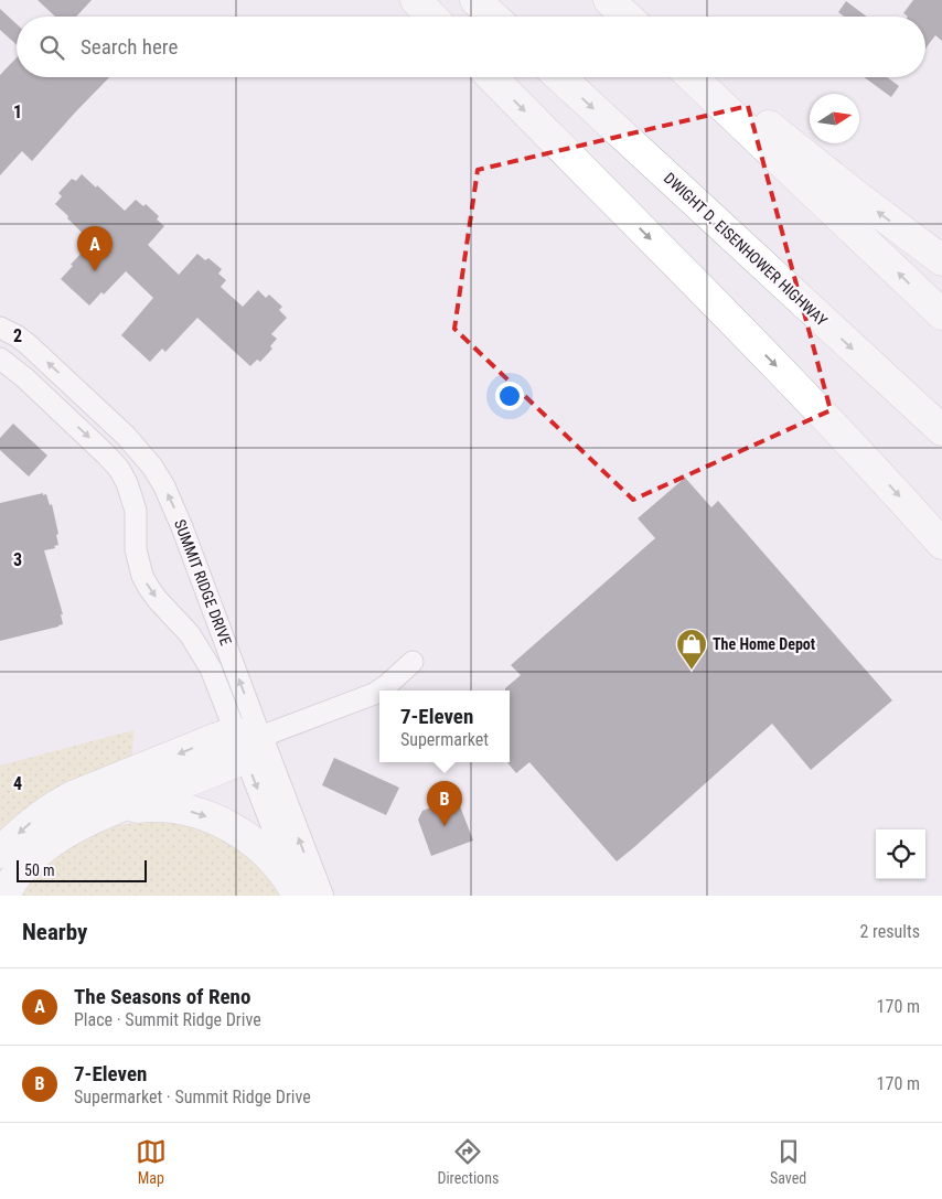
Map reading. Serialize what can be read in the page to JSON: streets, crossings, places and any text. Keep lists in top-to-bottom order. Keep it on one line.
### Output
{"streets":{"main road":["DWIGHT D. EISENHOWER HIGHWAY"],"street":["SUMMIT RIDGE DRIVE"]},"places":{"shop":["The Home Depot"]},"scale_bar":"50 m","north":"right","page":{"search":"Search here","pins":["A","B"],"popup":["7-Eleven","Supermarket"],"scale":"50 m","heading":["Nearby","2 results"],"list":[{"mark":"A","name":"The Seasons of Reno","note":"Place · Summit Ridge Drive","value":"170 m"},{"mark":"B","name":"7-Eleven","note":"Supermarket · Summit Ridge Drive","value":"170 m"}],"nav":["Map","Directions","Saved"]},"grid":{"rows":["1","2","3","4"]}}
